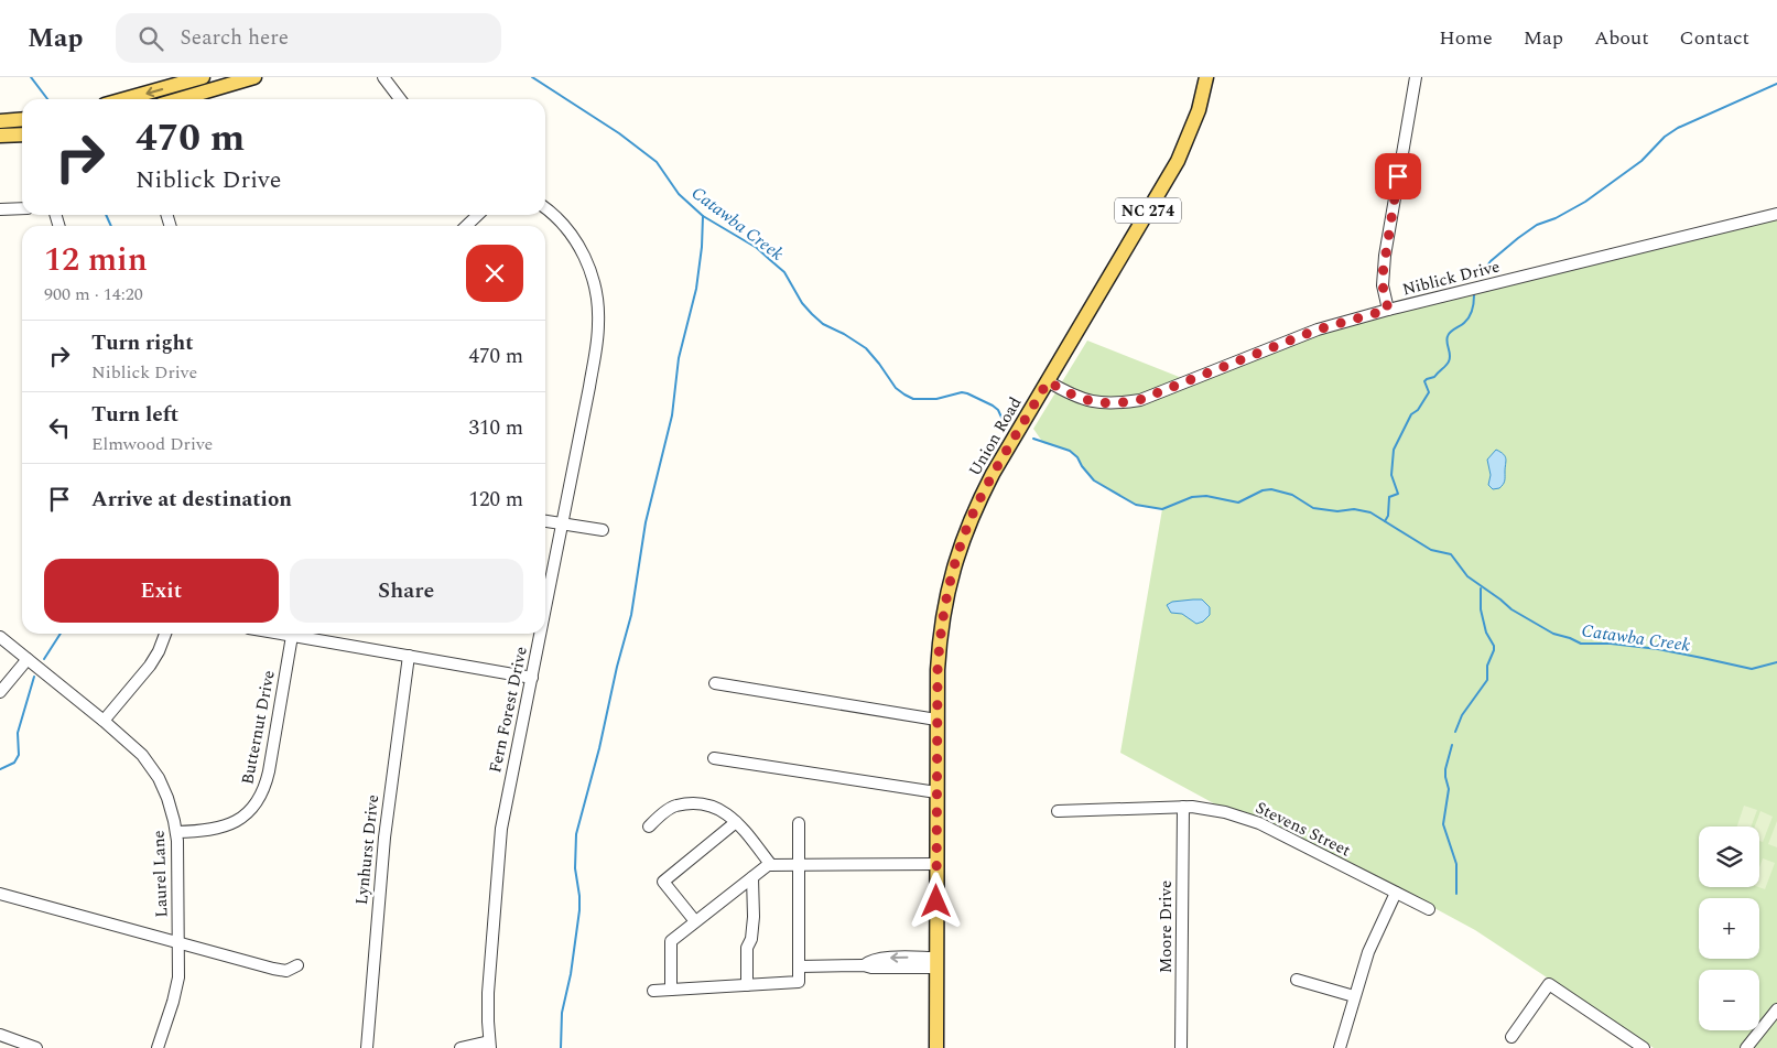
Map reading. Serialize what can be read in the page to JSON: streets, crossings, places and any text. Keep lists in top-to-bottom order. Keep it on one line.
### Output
{"streets":{"main road":["NC 274","Union Road"],"street":["Niblick Drive","Fern Forest Drive","Butternut Drive","Stevens Street","Lynhurst Drive","Laurel Lane","Moore Drive"]},"crossings":[["Niblick Drive","Union Road"],["Butternut Drive","Laurel Lane"],["Stevens Street","Moore Drive"]],"water":["Catawba Creek"],"page":{"header":"Map","search":"Search here","nav":["Home","Map","About","Contact"],"turn":["470 m","Niblick Drive"],"heading":["12 min","900 m · 14:20"],"list":[{"name":"Turn right","note":"Niblick Drive","value":"470 m"},{"name":"Turn left","note":"Elmwood Drive","value":"310 m"},{"name":"Arrive at destination","value":"120 m"}],"buttons":["Exit","Share"],"map_buttons":["+","−"]}}
